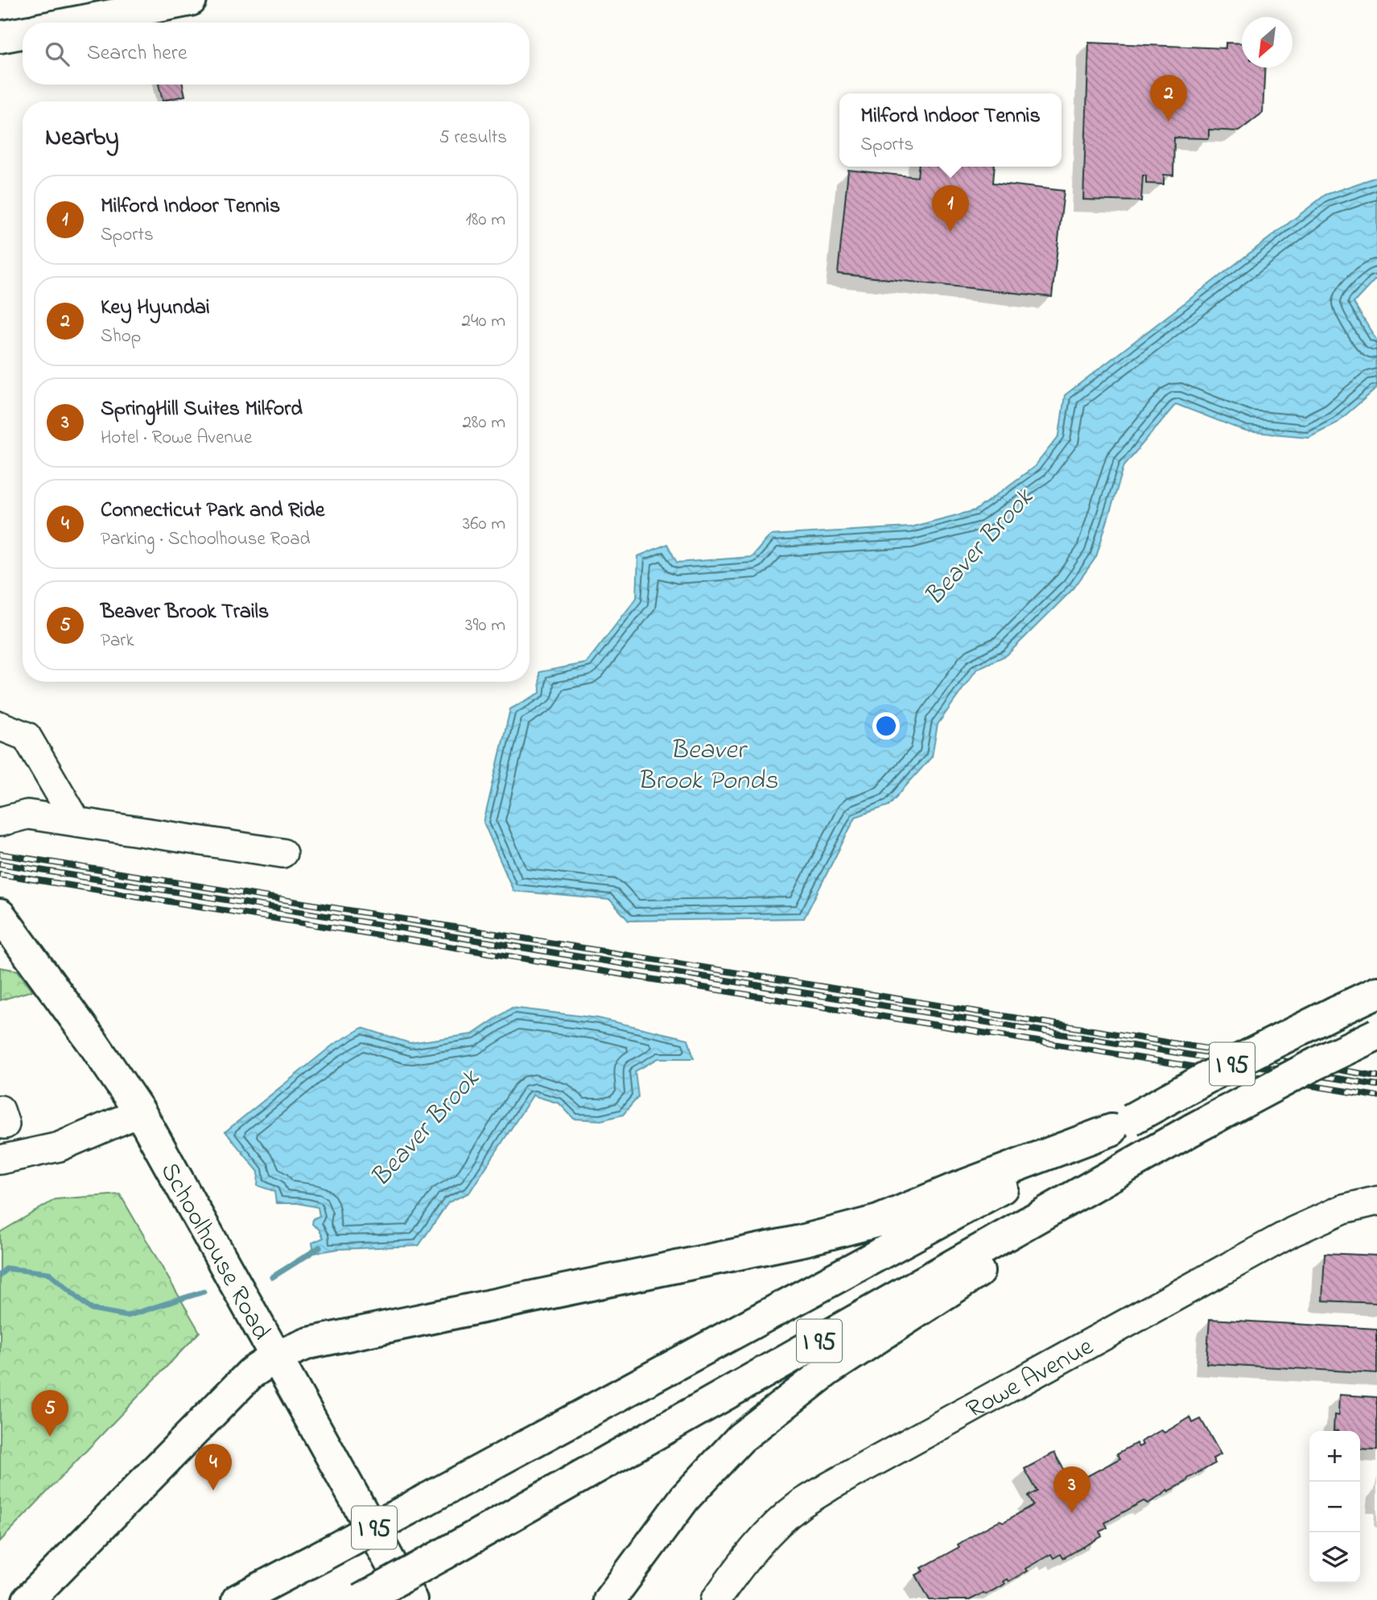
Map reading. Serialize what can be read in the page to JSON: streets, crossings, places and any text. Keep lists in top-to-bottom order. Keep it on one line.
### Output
{"streets":{"main road":["I 95","Schoolhouse Road"],"street":["Rowe Avenue"]},"water":["Beaver Brook","Beaver Brook Ponds"],"north":"bottom left","page":{"search":"Search here","pins":["2","1","5","4","3"],"popup":["Milford Indoor Tennis","Sports"],"heading":["Nearby","5 results"],"list":[{"mark":"1","name":"Milford Indoor Tennis","note":"Sports","value":"180 m"},{"mark":"2","name":"Key Hyundai","note":"Shop","value":"240 m"},{"mark":"3","name":"SpringHill Suites Milford","note":"Hotel · Rowe Avenue","value":"280 m"},{"mark":"4","name":"Connecticut Park and Ride","note":"Parking · Schoolhouse Road","value":"360 m"},{"mark":"5","name":"Beaver Brook Trails","note":"Park","value":"390 m"}],"map_buttons":["+","−"]}}
